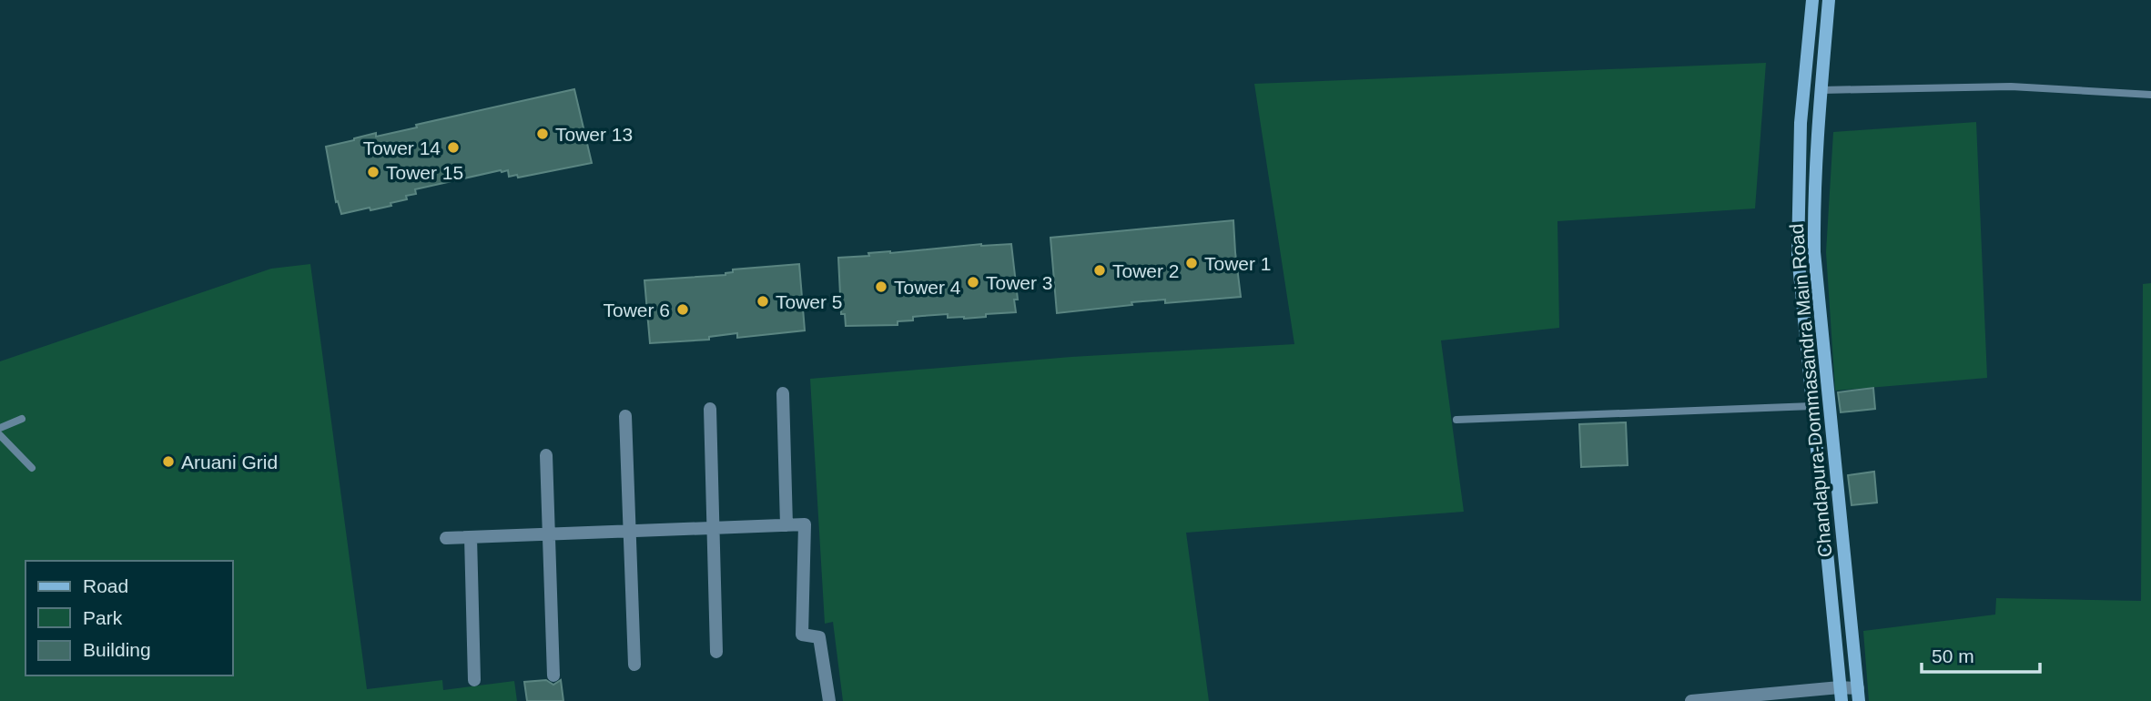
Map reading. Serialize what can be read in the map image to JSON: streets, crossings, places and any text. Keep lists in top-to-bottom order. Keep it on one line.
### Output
{"streets":{"main road":["Chandapura-Dommasandra Main Road"]},"places":["Tower 13","Tower 14","Tower 15","Tower 1","Tower 2","Tower 3","Tower 4","Tower 5","Tower 6","Aruani Grid"],"legend":["Road","Park","Building"],"scale_bar":"50 m"}
